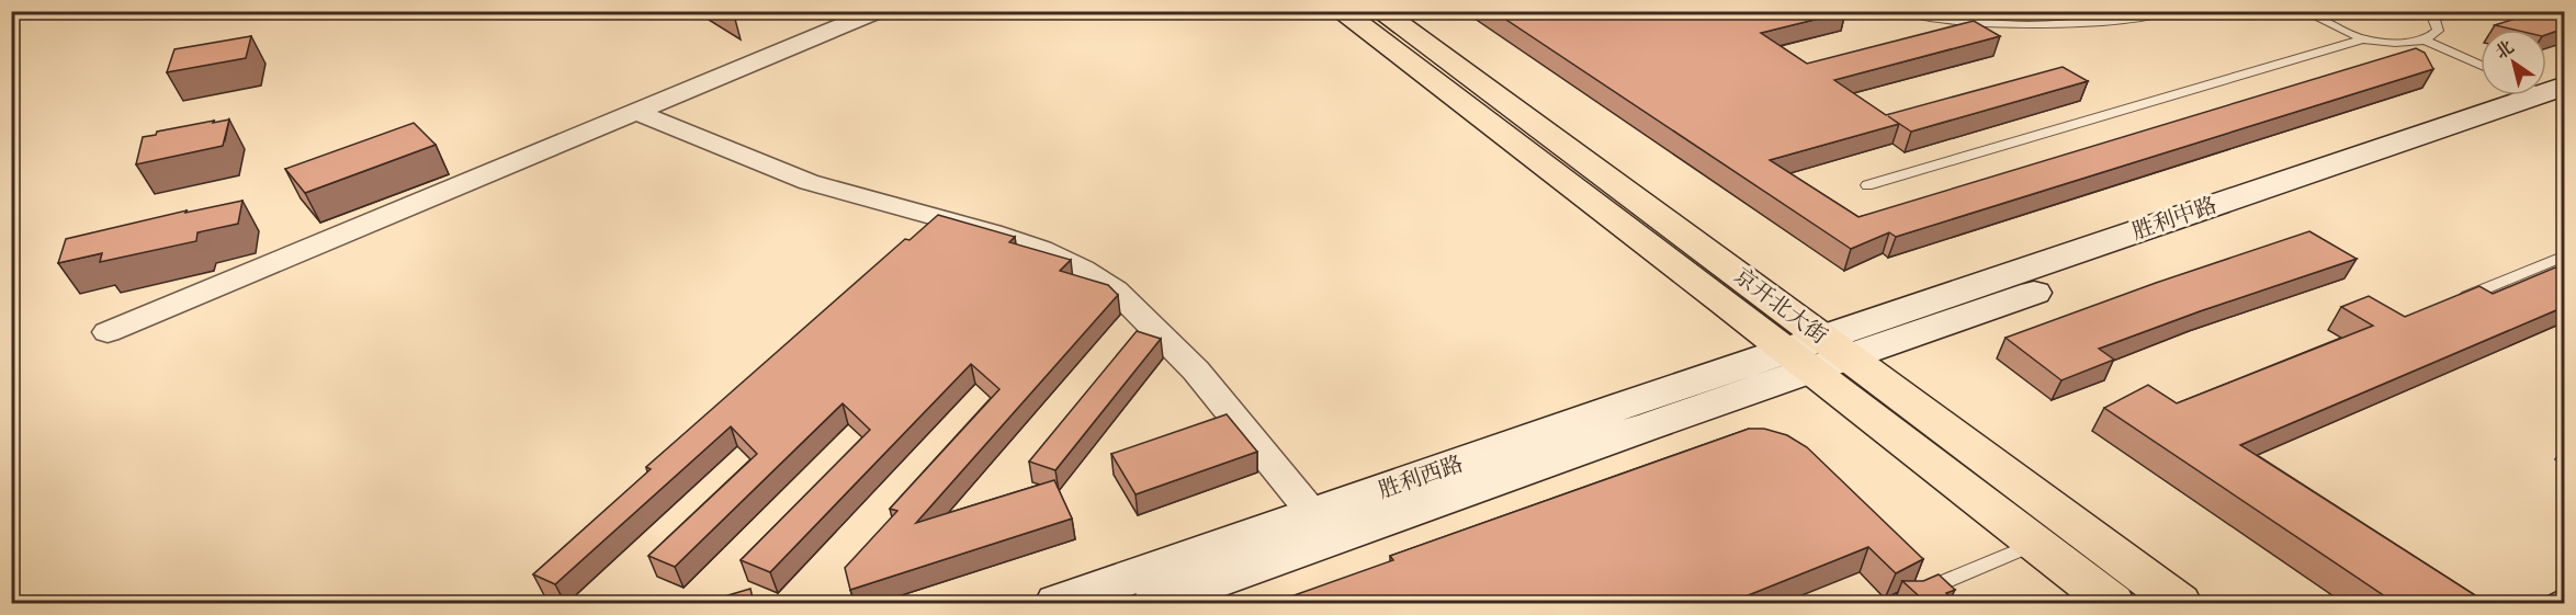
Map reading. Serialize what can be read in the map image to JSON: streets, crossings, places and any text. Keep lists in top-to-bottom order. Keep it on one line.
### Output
{"streets":{"main road":["京开北大街"],"street":["胜利中路","胜利西路"]},"crossings":[["胜利中路","京开北大街"],["胜利中路","胜利西路"],["京开北大街","胜利西路"]],"north":"top left"}
